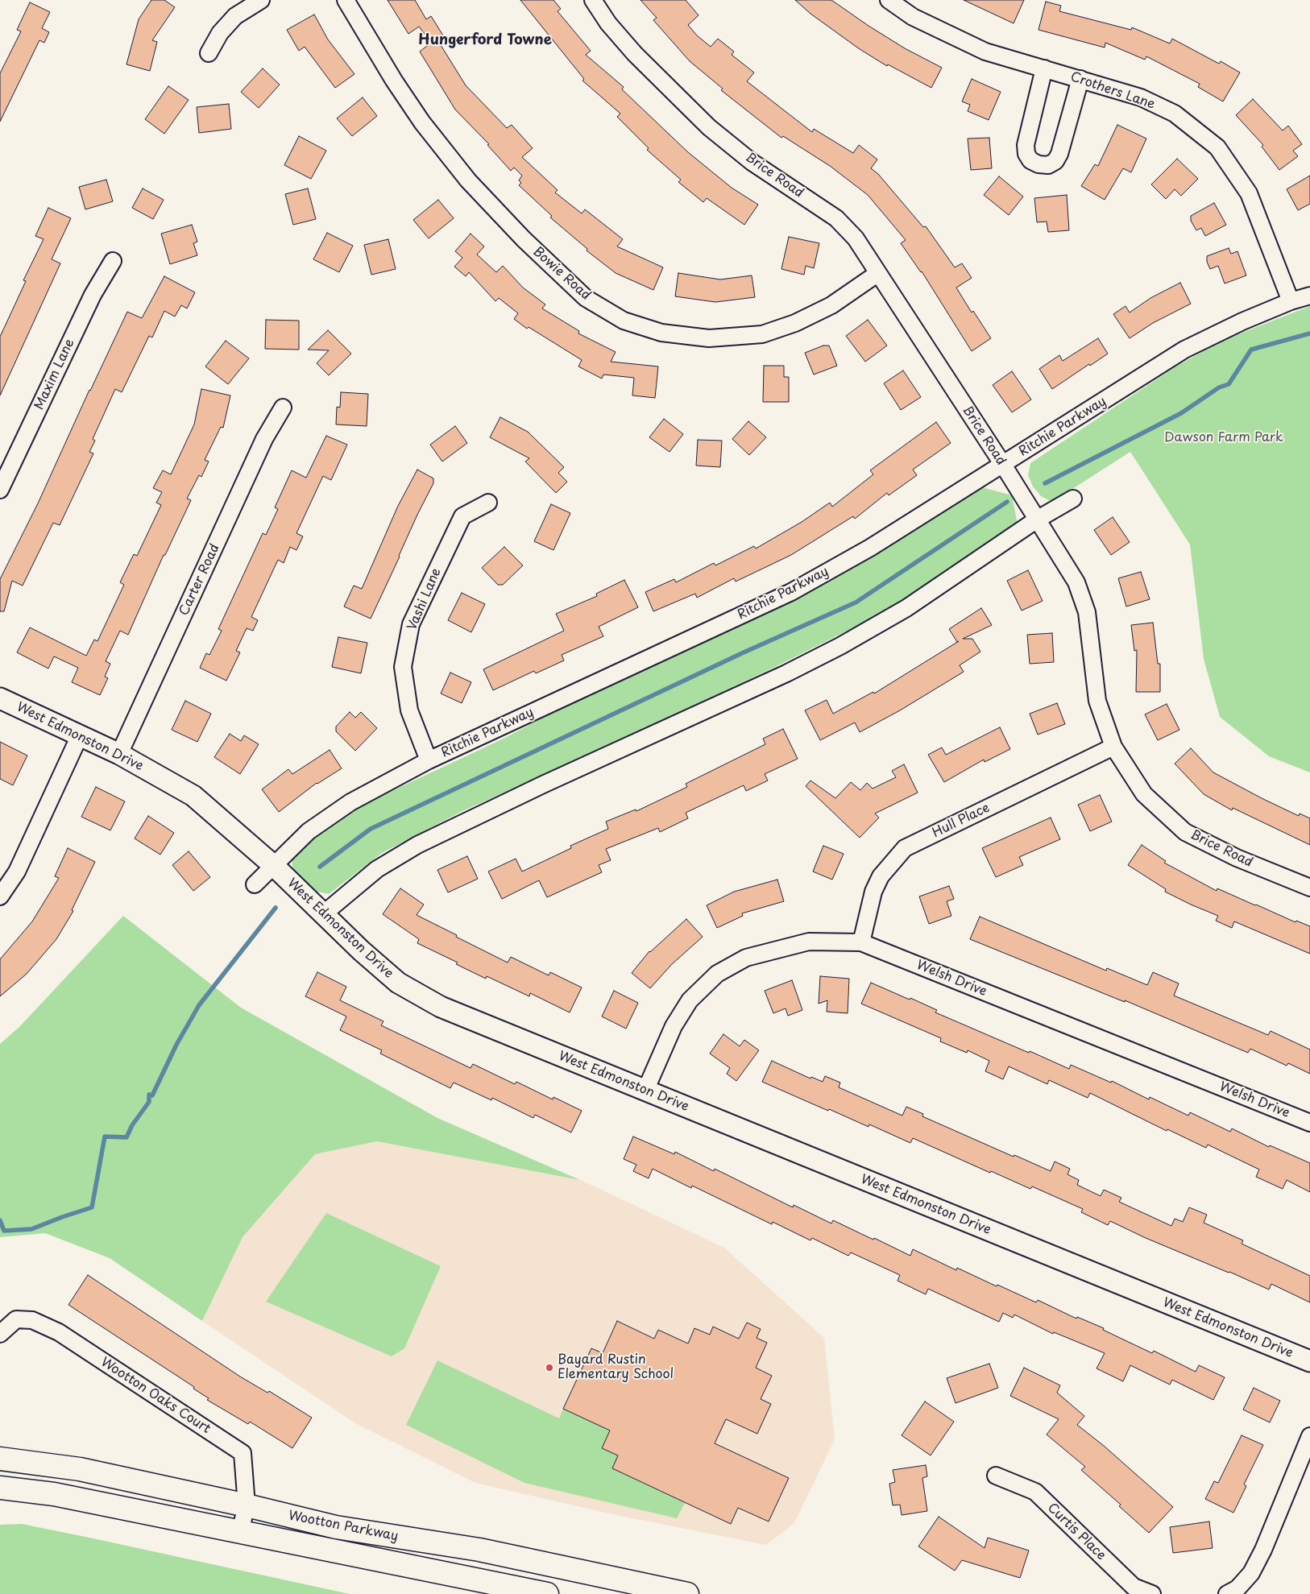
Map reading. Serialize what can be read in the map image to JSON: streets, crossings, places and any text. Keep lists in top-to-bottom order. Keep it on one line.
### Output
{"streets":{"main road":["Wootton Parkway"],"street":["Crothers Lane","Brice Road","Bowie Road","Maxim Lane","Ritchie Parkway","Carter Road","Vashi Lane","West Edmonston Drive","Hull Place","Welsh Drive","Wootton Oaks Court","Curtis Place"]},"crossings":[["Crothers Lane","Ritchie Parkway"],["Brice Road","Bowie Road"],["Brice Road","Ritchie Parkway"],["Brice Road","Hull Place"],["Ritchie Parkway","Vashi Lane"],["Ritchie Parkway","West Edmonston Drive"],["Carter Road","West Edmonston Drive"],["West Edmonston Drive","Welsh Drive"],["Hull Place","Welsh Drive"],["Wootton Oaks Court","Wootton Parkway"]],"districts":["Hungerford Towne"],"parks":["Dawson Farm Park"],"places":["Bayard Rustin Elementary School"]}
